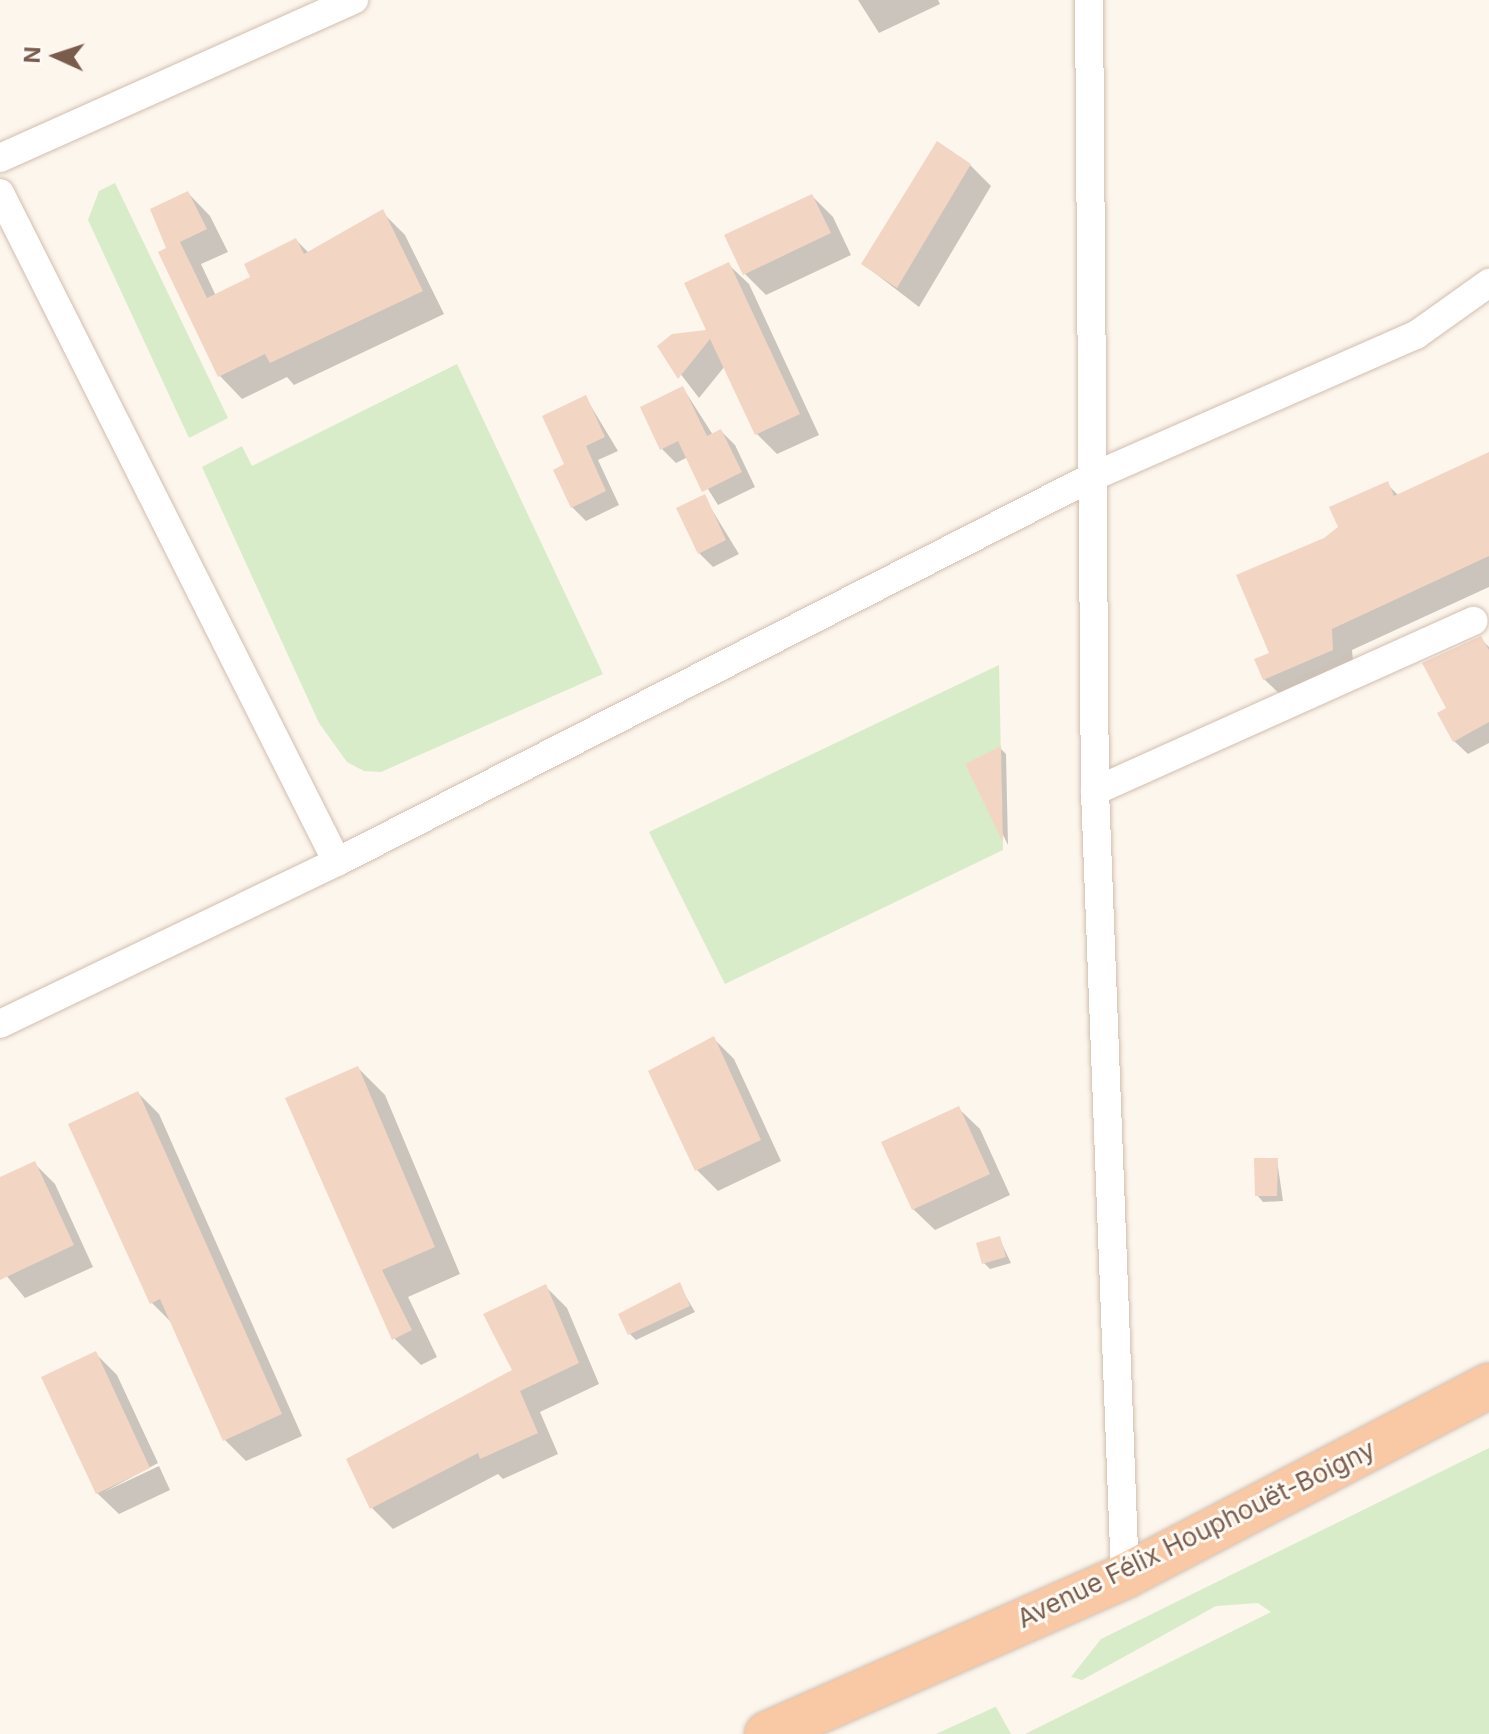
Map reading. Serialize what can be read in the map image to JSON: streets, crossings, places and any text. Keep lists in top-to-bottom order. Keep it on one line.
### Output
{"streets":{"highway":["Avenue Félix Houphouët-Boigny"]},"north":"left"}
